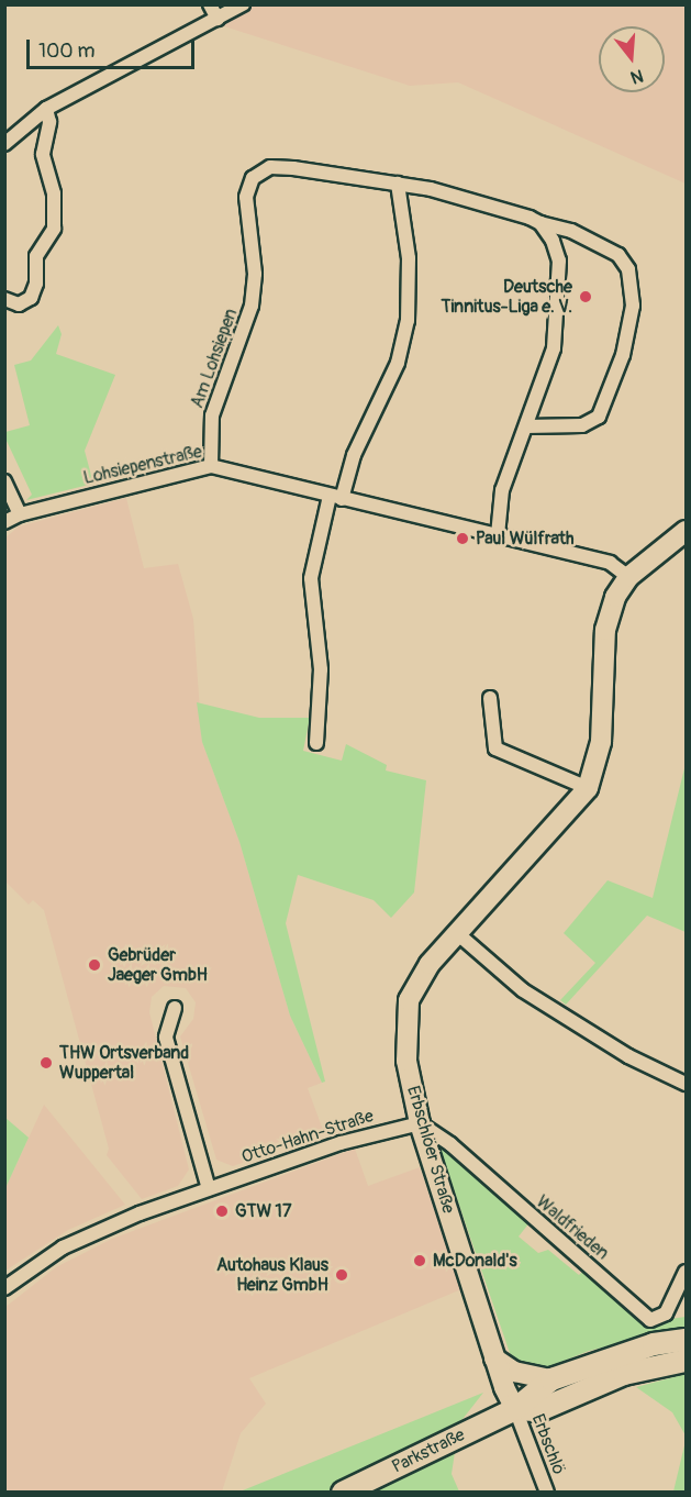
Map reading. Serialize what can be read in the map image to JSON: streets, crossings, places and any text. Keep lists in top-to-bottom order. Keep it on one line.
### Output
{"streets":{"main road":["Parkstraße"],"street":["Am Lohsiepen","Lohsiepenstraße","Otto-Hahn-Straße","Erbschlöer Straße","Waldfrieden","Erbschlö"]},"crossings":[["Am Lohsiepen","Lohsiepenstraße"],["Lohsiepenstraße","Erbschlöer Straße"],["Otto-Hahn-Straße","Erbschlöer Straße"],["Otto-Hahn-Straße","Waldfrieden"],["Erbschlöer Straße","Waldfrieden"],["Erbschlöer Straße","Erbschlö"],["Erbschlöer Straße","Parkstraße"],["Erbschlö","Parkstraße"]],"places":["Deutsche Tinnitus-Liga e. V.","Paul Wülfrath","Gebrüder Jaeger GmbH","THW Ortsverband Wuppertal","GTW 17","McDonald's","Autohaus Klaus Heinz GmbH"],"scale_bar":"100 m","north":"bottom"}
